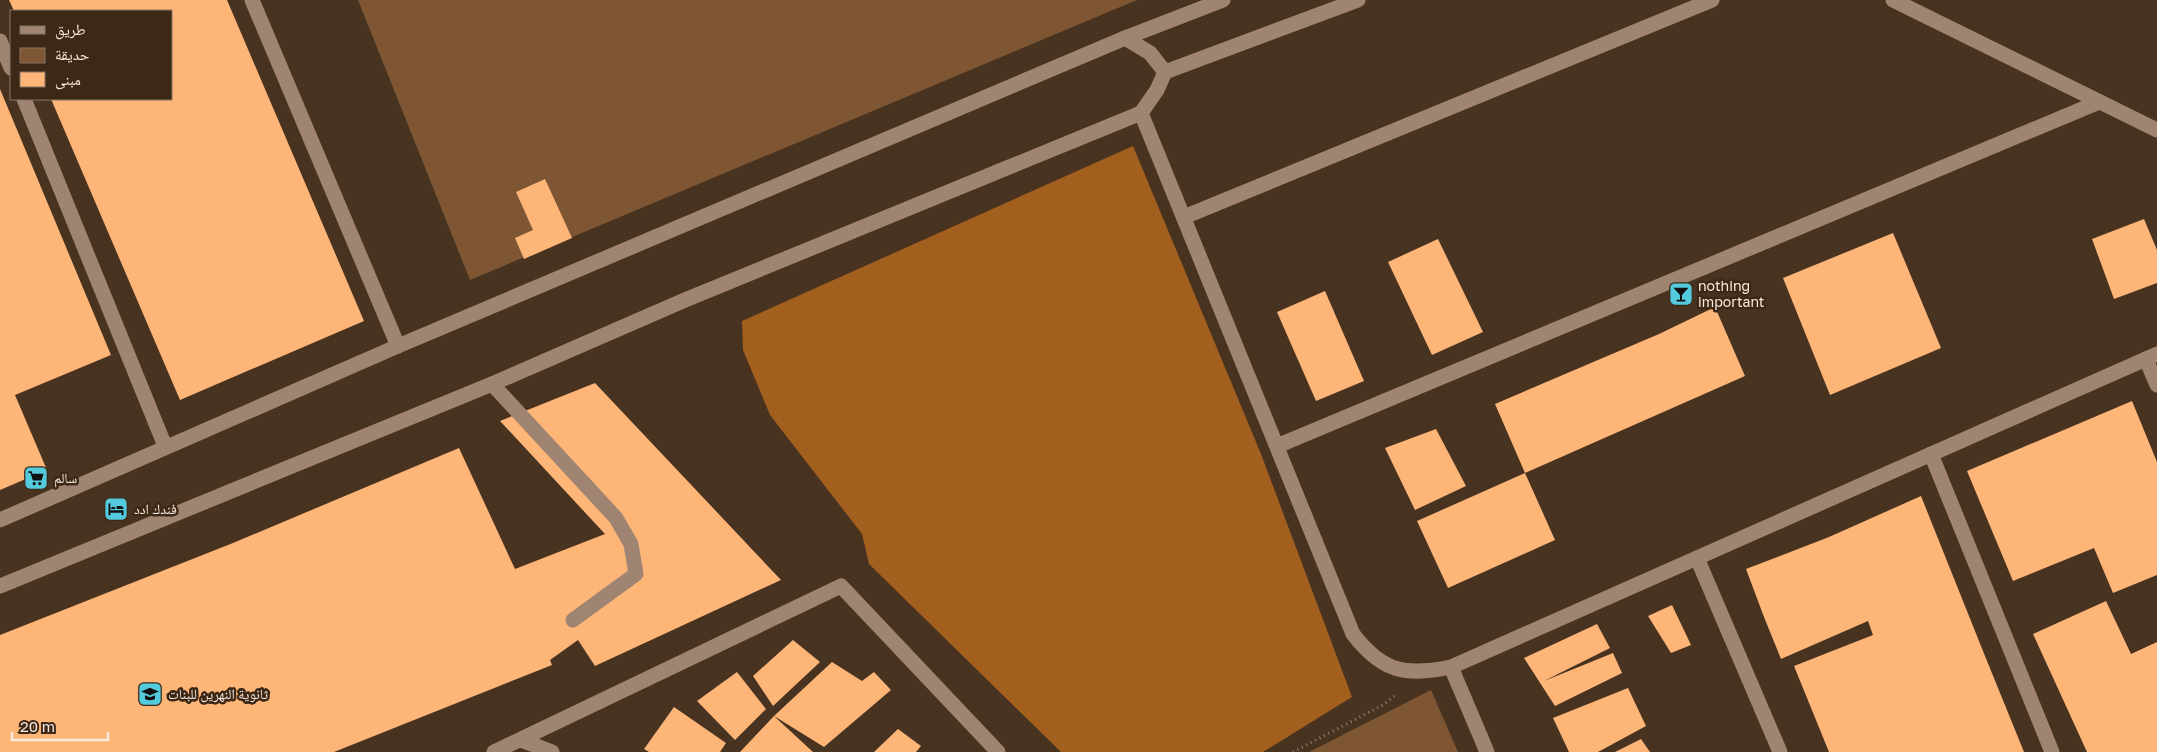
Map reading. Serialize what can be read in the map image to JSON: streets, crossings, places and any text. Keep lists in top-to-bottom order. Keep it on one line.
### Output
{"places":{"bar":["nothing important"],"supermarket":["سالم"],"hotel":["فندك ادد"],"school or university":["ثانوية النهرين للبنات"]},"legend":["طريق","حديقة","مبنى"],"scale_bar":"20 m"}
